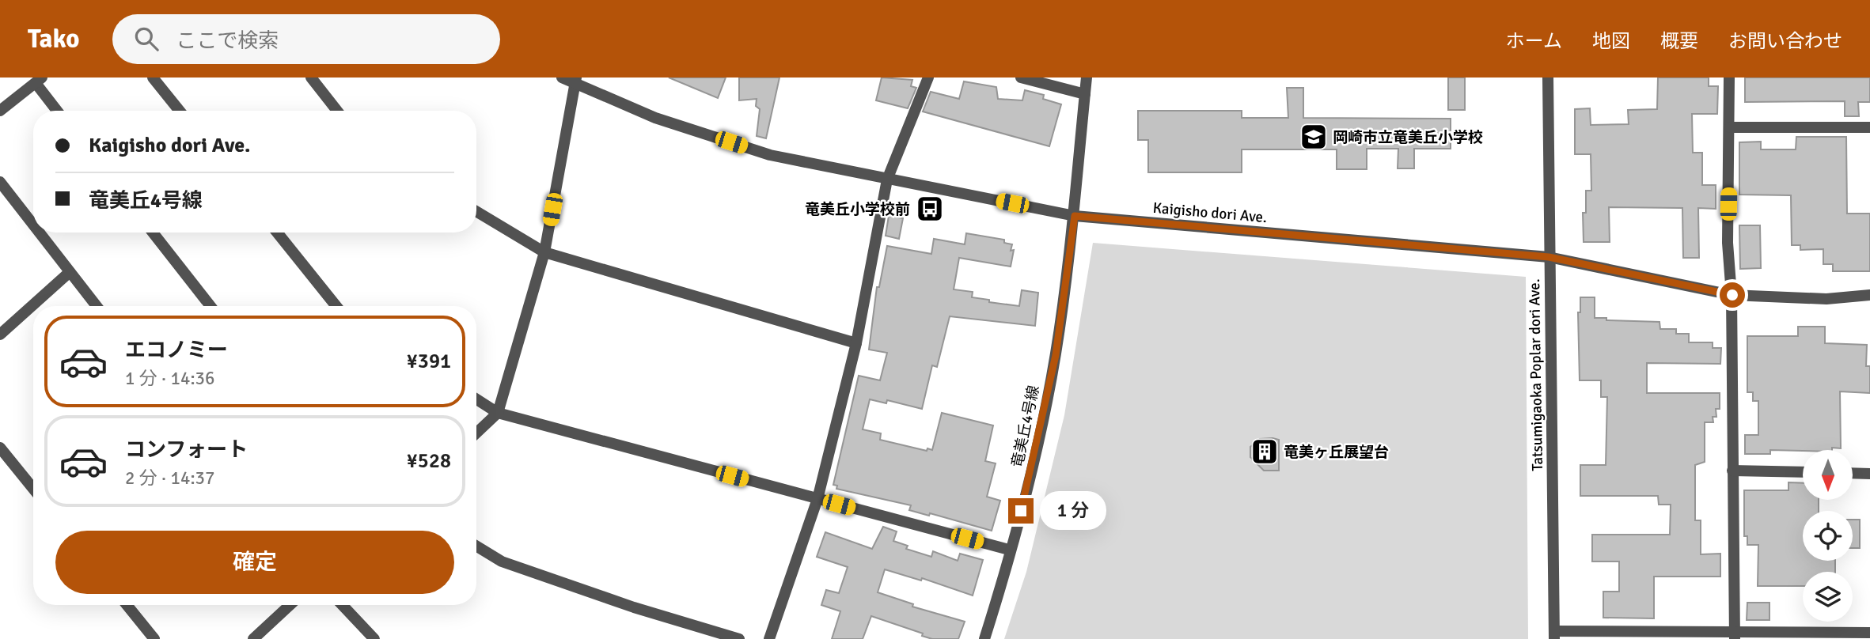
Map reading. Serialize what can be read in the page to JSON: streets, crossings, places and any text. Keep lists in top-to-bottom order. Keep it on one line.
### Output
{"streets":{"street":["Kaigisho dori Ave.","Tatsumigaoka Poplar dori Ave.","竜美丘4号線"]},"crossings":[["Kaigisho dori Ave.","Tatsumigaoka Poplar dori Ave."],["Kaigisho dori Ave.","竜美丘4号線"]],"places":{"school or university":["岡崎市立竜美丘小学校"],"bus stop":["竜美丘小学校前"],"building":["竜美ヶ丘展望台"]},"north":"bottom","page":{"header":"Tako","search":"ここで検索","nav":["ホーム","地図","概要","お問い合わせ"],"banner":["Kaigisho dori Ave.","竜美丘4号線"],"list":[{"name":"エコノミー","note":"1 分 · 14:36","value":"¥391"},{"name":"コンフォート","note":"2 分 · 14:37","value":"¥528"}],"bubble":"1 分","buttons":"確定"}}
